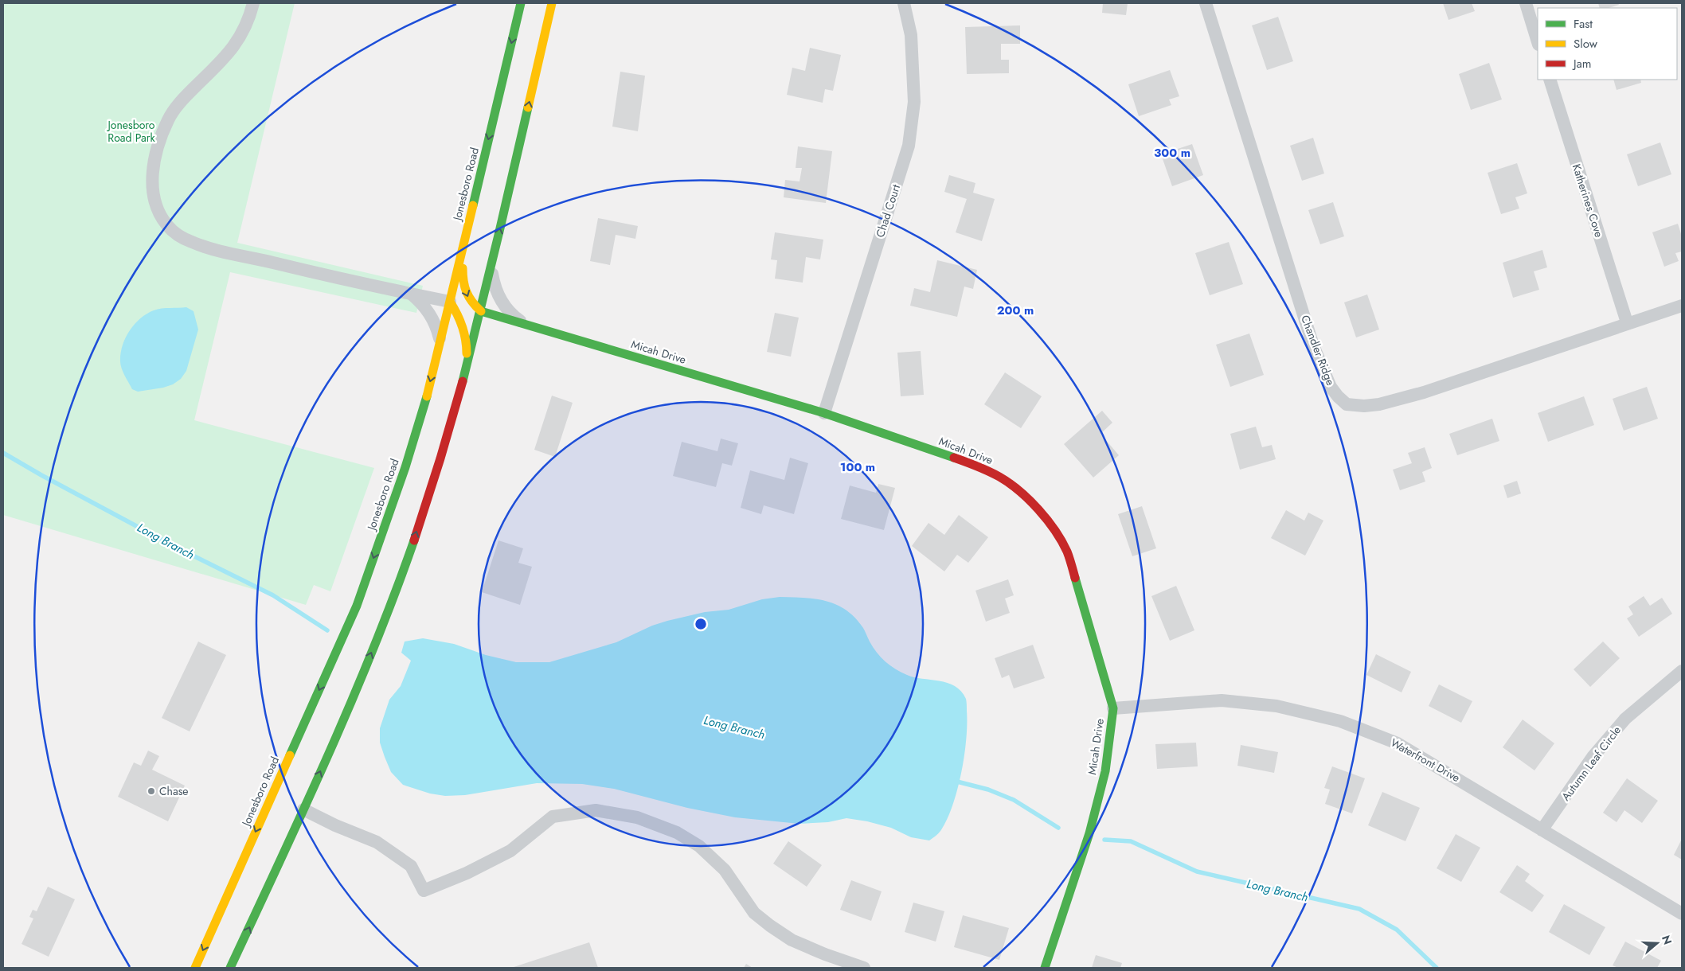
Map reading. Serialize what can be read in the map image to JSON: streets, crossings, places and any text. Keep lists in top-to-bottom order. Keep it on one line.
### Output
{"streets":{"main road":["Jonesboro Road","Micah Drive"],"street":["Katherines Cove","Chad Court","Chandler Ridge","Waterfront Drive","Autumn Leaf Circle"]},"crossings":[["Katherines Cove","Chandler Ridge"],["Chad Court","Micah Drive"],["Micah Drive","Waterfront Drive"],["Waterfront Drive","Autumn Leaf Circle"]],"water":["Long Branch"],"parks":["Jonesboro Road Park"],"places":["Chase"],"legend":["Fast","Slow","Jam"],"north":"right","rings":["300 m","200 m","100 m"]}
